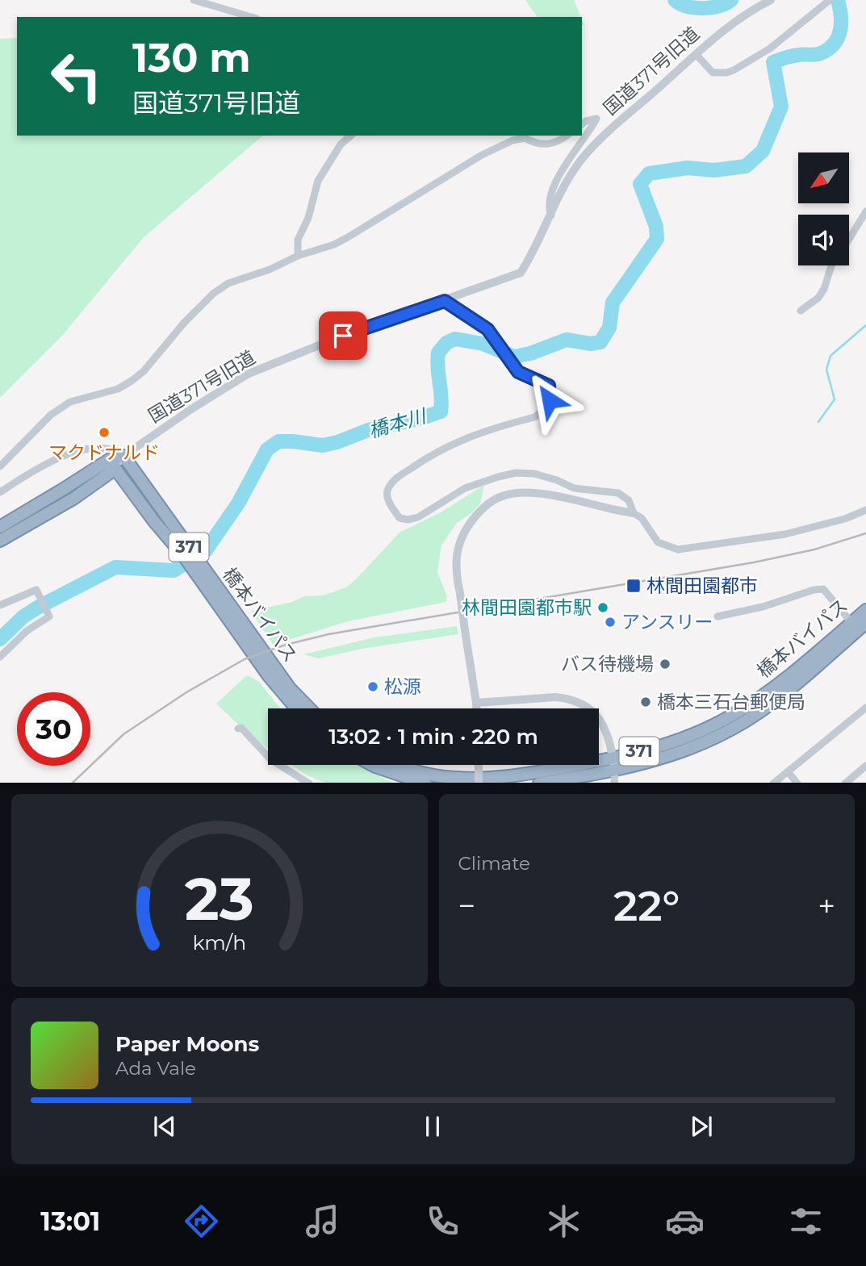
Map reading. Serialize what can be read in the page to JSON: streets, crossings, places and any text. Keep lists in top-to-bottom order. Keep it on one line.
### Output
{"streets":{"highway":["371","橋本バイパス"],"street":["国道371号旧道"]},"crossings":[["国道371号旧道","橋本バイパス"]],"water":["橋本川"],"places":{"other":["マクドナルド","林間田園都市駅","アンスリー","バス待機場","松源","橋本三石台郵便局"],"transit":["林間田園都市"]},"north":"bottom left","page":{"turn":["130 m","国道371号旧道"],"limit":"30","trip":"13:02 · 1 min · 220 m","tile":"Climate","heat":["−","22°","+"],"song":["Paper Moons","Ada Vale"],"tabs":"13:01","gauge":["23","km/h"]}}
